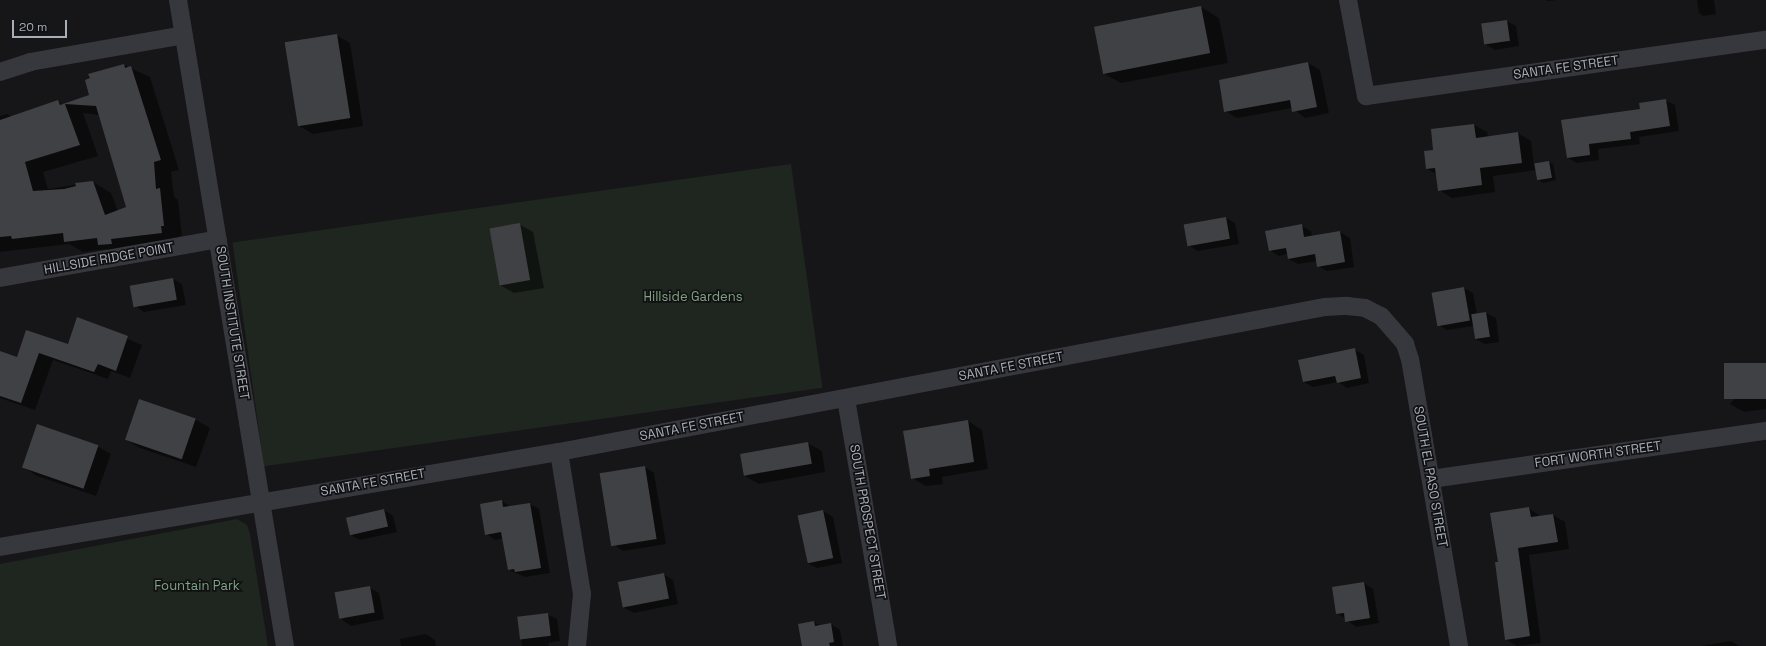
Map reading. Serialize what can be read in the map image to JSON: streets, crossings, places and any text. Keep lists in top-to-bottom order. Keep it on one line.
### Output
{"streets":{"street":["SANTA FE STREET","HILLSIDE RIDGE POINT","SOUTH INSTITUTE STREET","FORT WORTH STREET","SOUTH EL PASO STREET","SOUTH PROSPECT STREET"]},"crossings":[["SANTA FE STREET","SOUTH INSTITUTE STREET"],["SANTA FE STREET","SOUTH EL PASO STREET"],["SANTA FE STREET","SOUTH PROSPECT STREET"],["HILLSIDE RIDGE POINT","SOUTH INSTITUTE STREET"],["FORT WORTH STREET","SOUTH EL PASO STREET"]],"parks":["Hillside Gardens","Fountain Park"],"scale_bar":"20 m"}
